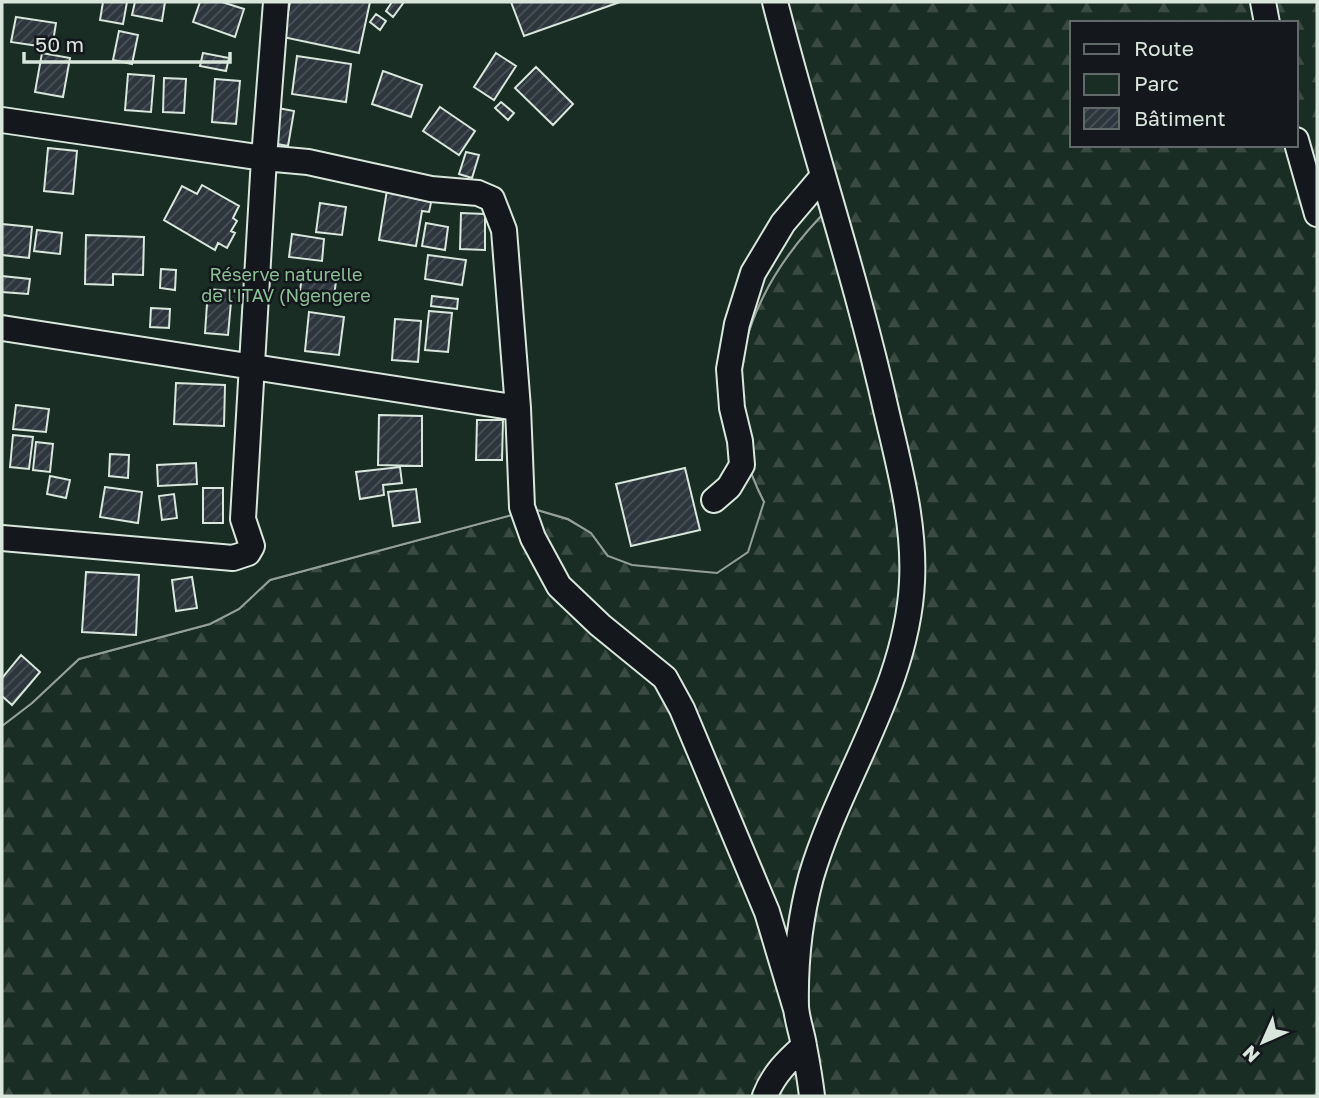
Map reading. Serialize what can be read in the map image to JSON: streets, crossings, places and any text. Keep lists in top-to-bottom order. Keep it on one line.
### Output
{"parks":["Réserve naturelle de l'ITAV (Ngengere"],"legend":["Route","Parc","Bâtiment"],"scale_bar":"50 m","north":"bottom left"}
